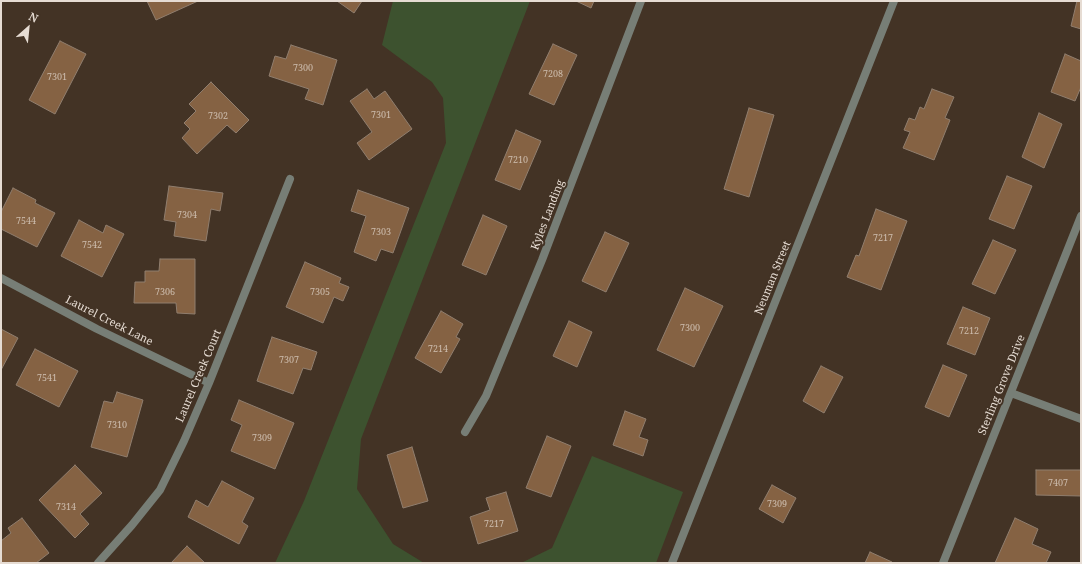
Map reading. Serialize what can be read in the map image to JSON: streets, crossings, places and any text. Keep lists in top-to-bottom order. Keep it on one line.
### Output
{"streets":{"street":["Kyles Landing","Neuman Street","Laurel Creek Lane","Laurel Creek Court","Sterling Grove Drive"]},"crossings":[["Laurel Creek Lane","Laurel Creek Court"]],"house_numbers":["7300","7208","7301","7301","7302","7210","7304","7544","7303","7217","7542","7306","7305","7300","7212","7214","7307","7541","7310","7309","7407","7309","7314","7217"],"north":"top right"}
